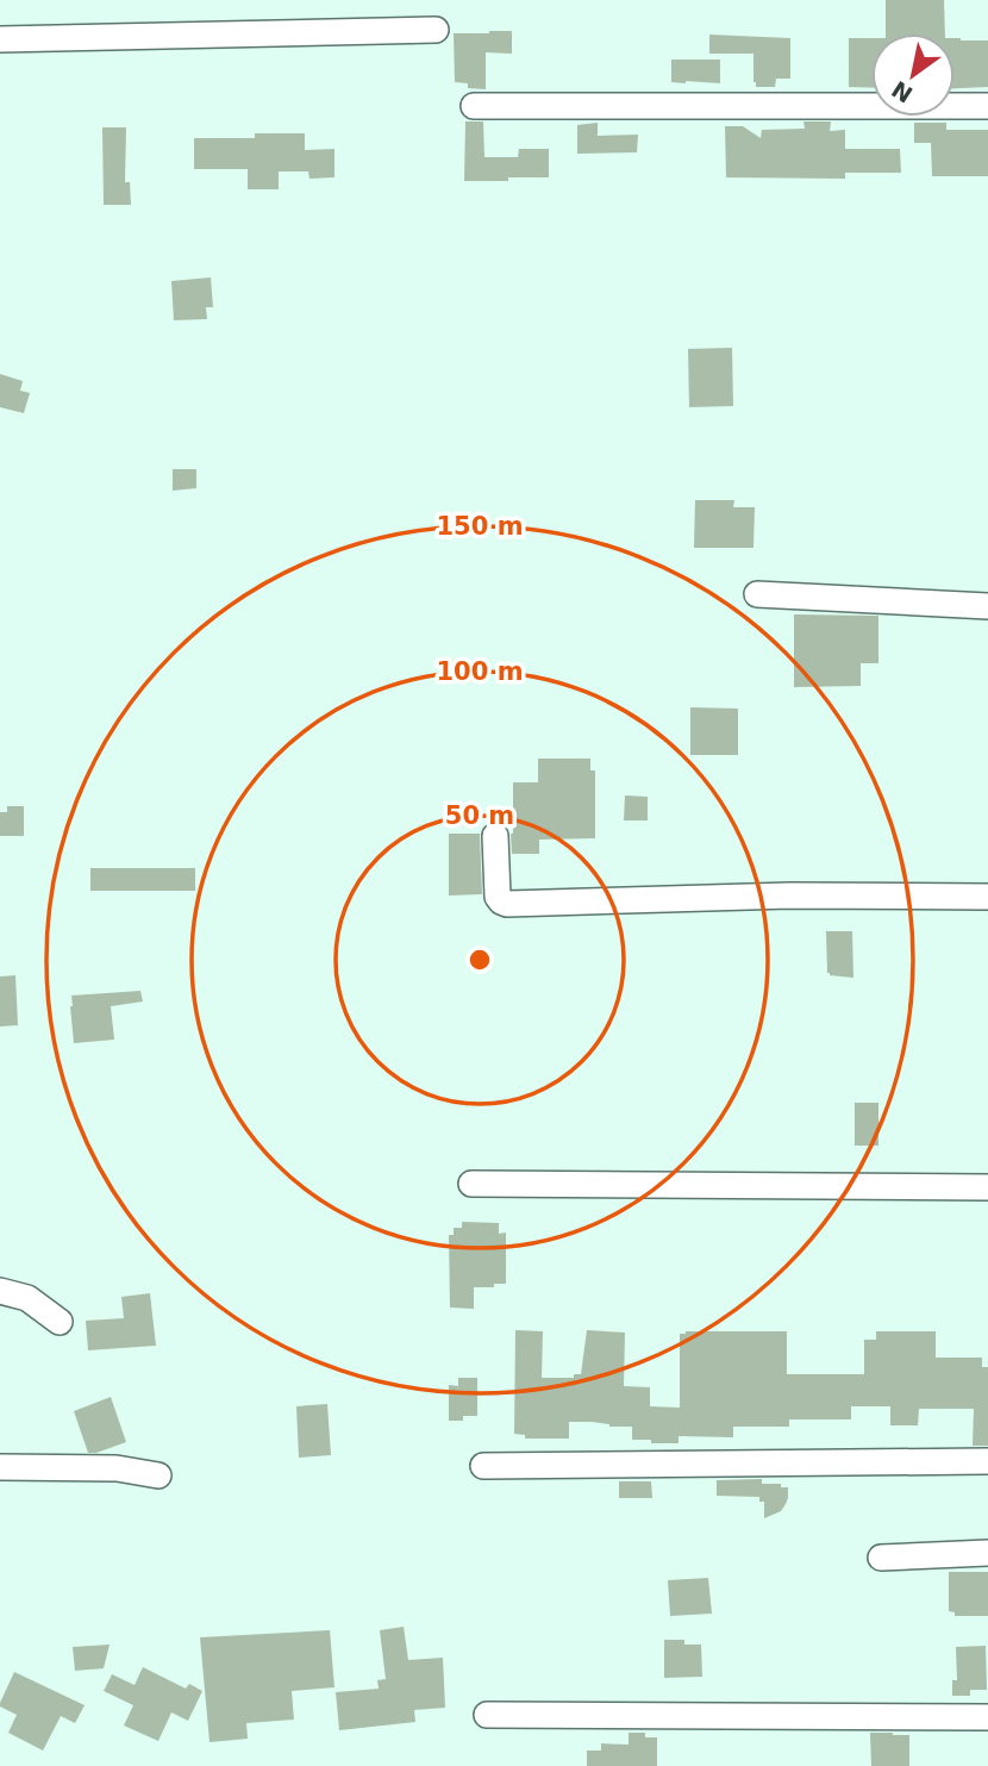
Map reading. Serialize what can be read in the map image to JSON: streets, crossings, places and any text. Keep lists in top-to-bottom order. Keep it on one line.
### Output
{"north":"bottom left","rings":["150 m","100 m","50 m"]}
